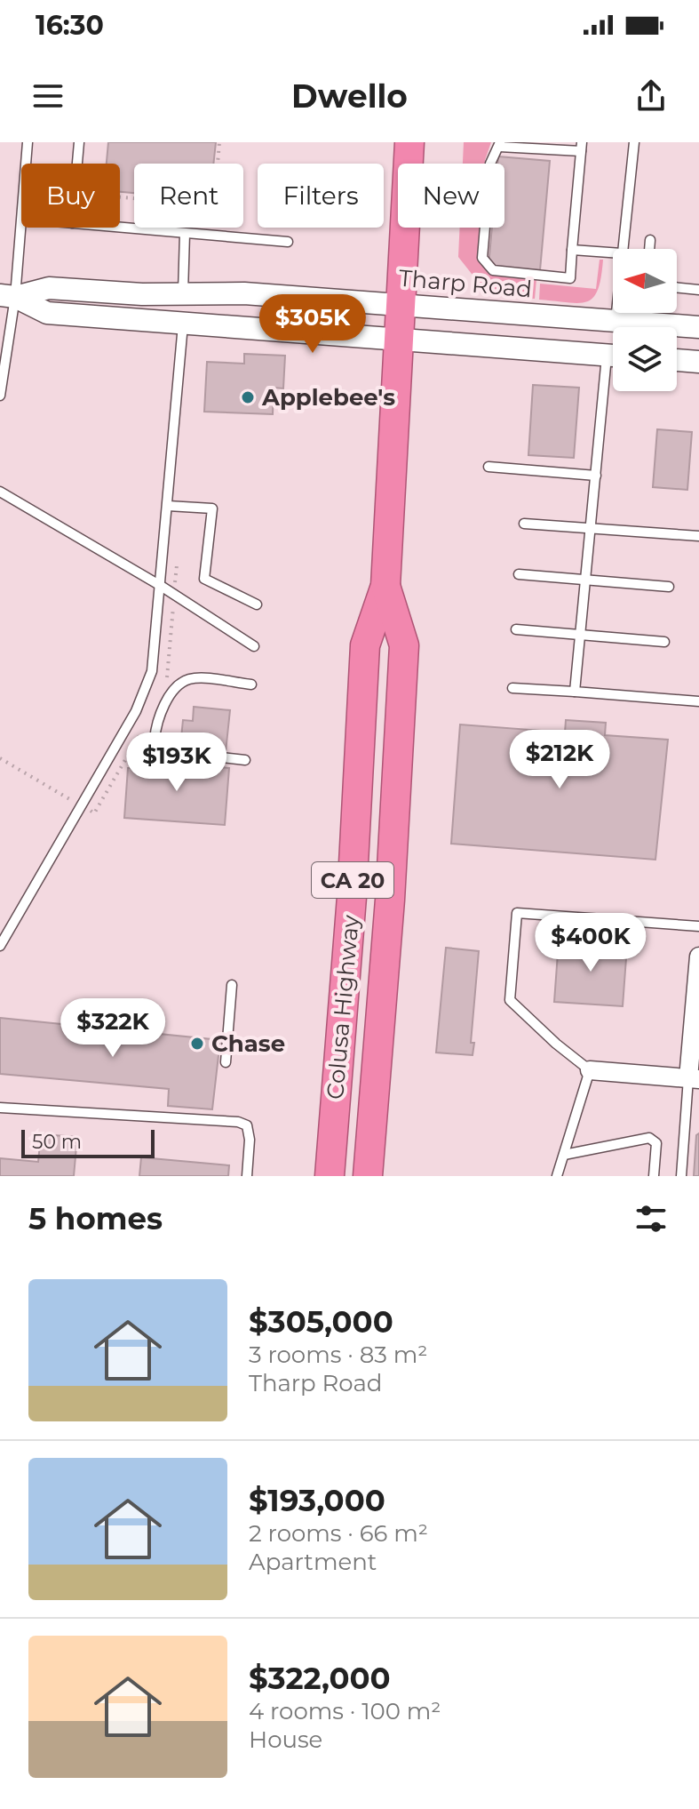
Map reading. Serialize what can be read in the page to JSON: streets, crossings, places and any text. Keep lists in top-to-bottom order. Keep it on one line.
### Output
{"streets":{"highway":["CA 20","Colusa Highway"],"street":["Tharp Road"]},"crossings":[["Tharp Road","Colusa Highway"]],"places":["Applebee's","Chase"],"scale_bar":"50 m","north":"left","page":{"status":"16:30","header":"Dwello","chip":["Buy","Rent","Filters","New"],"price":["$305K","$212K","$193K","$400K","$322K"],"scale":"50 m","heading":"5 homes","list":[{"name":"$305,000","note":"3 rooms · 83 m² · Tharp Road"},{"name":"$193,000","note":"2 rooms · 66 m² · Apartment"},{"name":"$322,000","note":"4 rooms · 100 m² · House"}]}}
